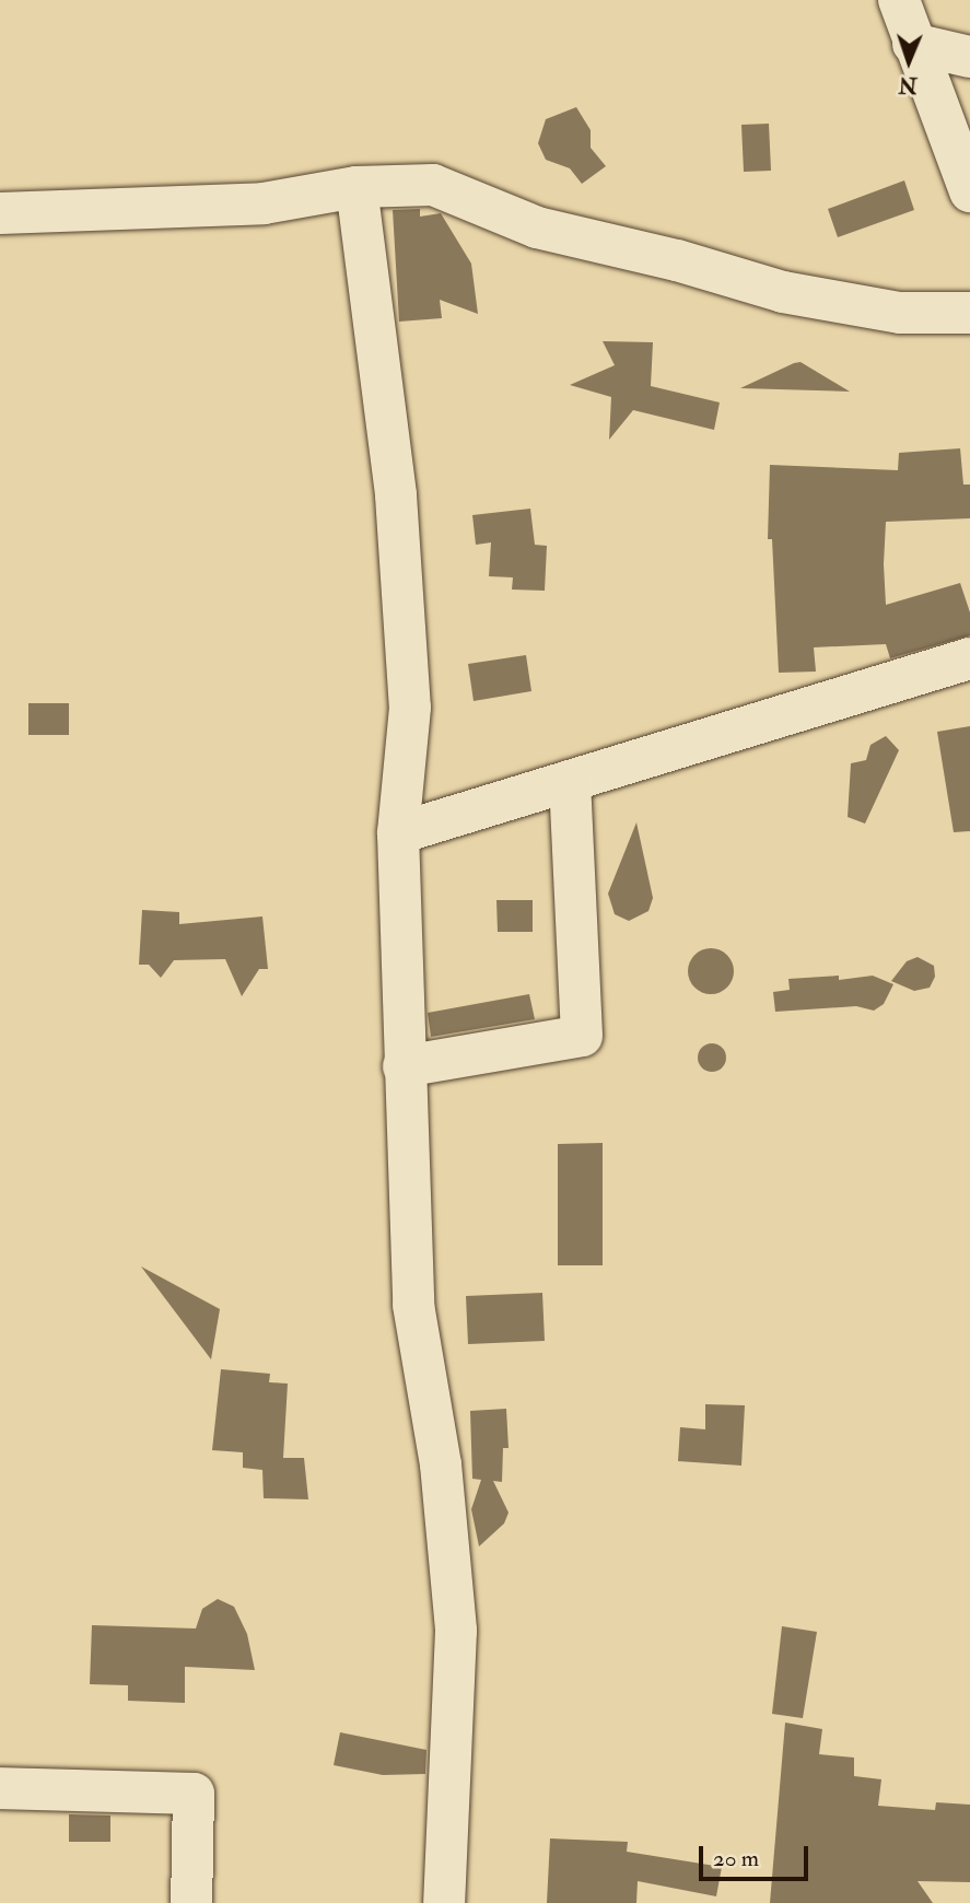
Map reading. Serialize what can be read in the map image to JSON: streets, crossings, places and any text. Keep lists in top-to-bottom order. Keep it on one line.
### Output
{"scale_bar":"20 m","north":"bottom"}
